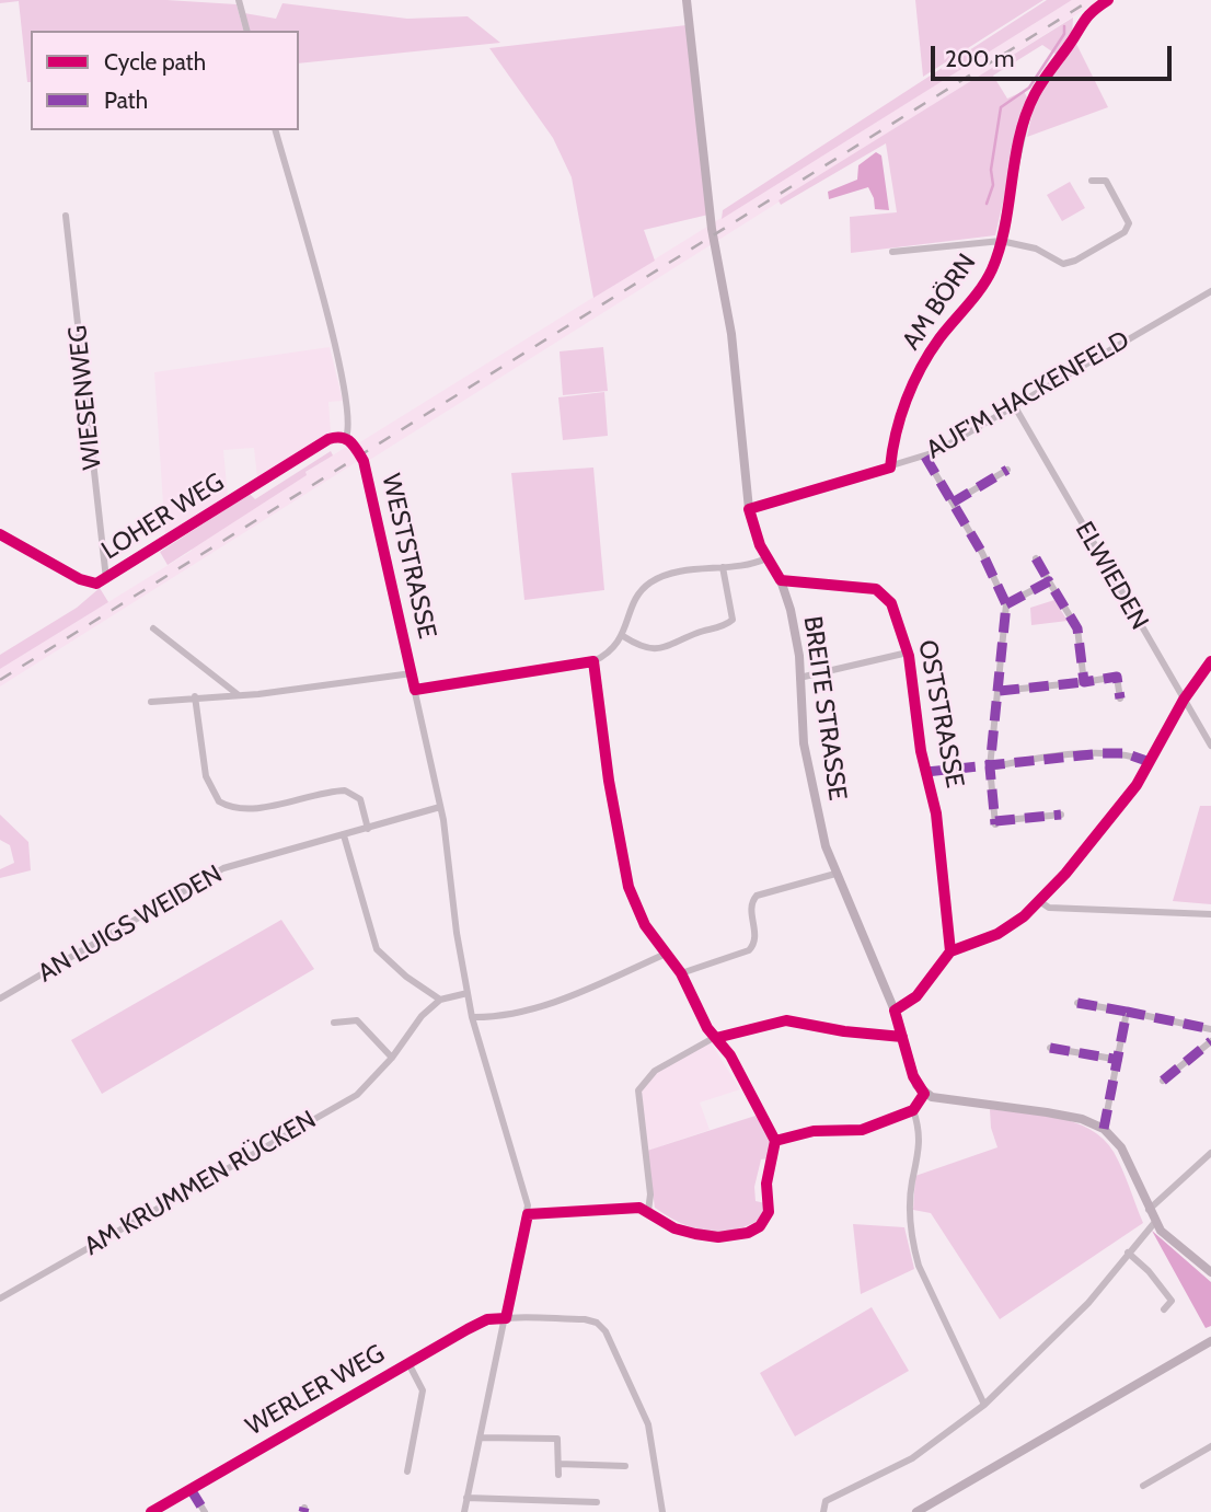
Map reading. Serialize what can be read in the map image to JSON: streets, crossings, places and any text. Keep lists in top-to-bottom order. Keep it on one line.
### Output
{"streets":{"street":["AM BÖRN","AUF'M HACKENFELD","WIESENWEG","LOHER WEG","WESTSTRASSE","ELWIEDEN","BREITE STRASSE","OSTSTRASSE","AN LUIGS WEIDEN","AM KRUMMEN RÜCKEN","WERLER WEG"]},"crossings":[["AM BÖRN","AUF'M HACKENFELD"],["AUF'M HACKENFELD","ELWIEDEN"],["AUF'M HACKENFELD","BREITE STRASSE"],["WIESENWEG","LOHER WEG"],["LOHER WEG","WESTSTRASSE"],["WESTSTRASSE","AN LUIGS WEIDEN"],["WESTSTRASSE","WERLER WEG"],["BREITE STRASSE","OSTSTRASSE"]],"legend":["Cycle path","Path"],"scale_bar":"200 m"}
